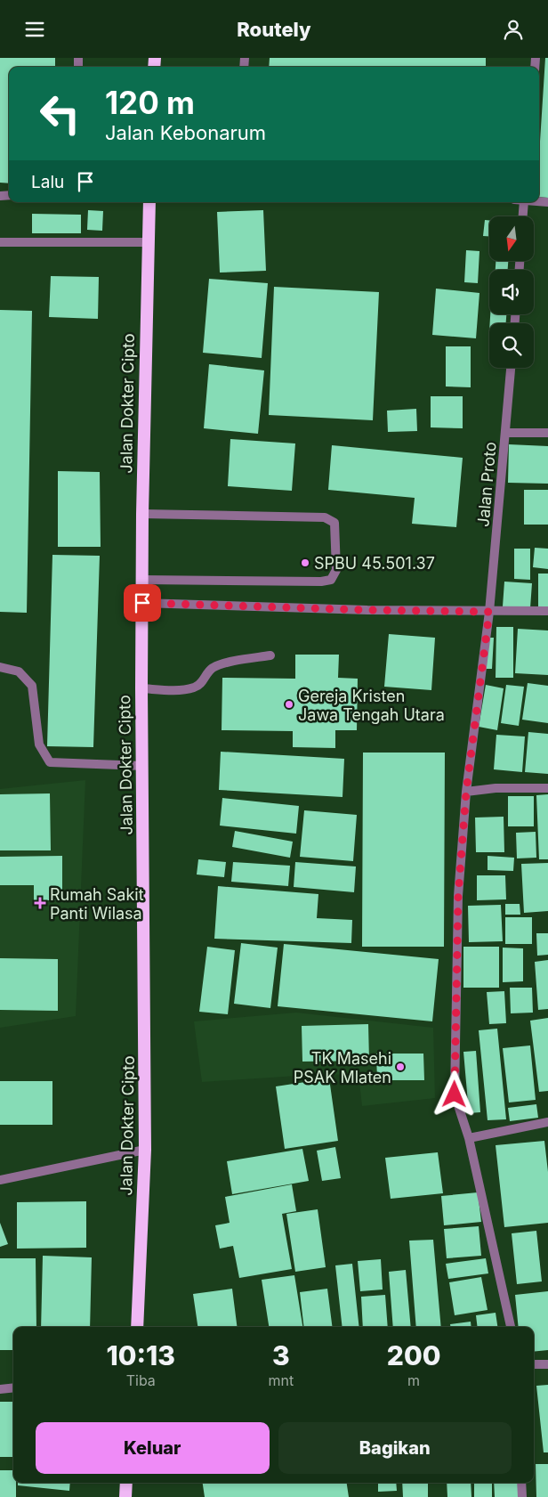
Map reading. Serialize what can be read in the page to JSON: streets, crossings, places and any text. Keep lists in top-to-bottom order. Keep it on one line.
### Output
{"streets":{"highway":["Jalan Dokter Cipto"],"street":["Jalan Proto"]},"places":{"other":["SPBU 45.501.37","Gereja Kristen Jawa Tengah Utara","TK Masehi PSAK Mlaten"],"health":["Rumah Sakit Panti Wilasa"]},"north":"bottom","page":{"header":"Routely","turn":["120 m","Jalan Kebonarum"],"then":"Lalu","eta":["10:13","Tiba","3","mnt","200","m"],"buttons":["Keluar","Bagikan"]}}
